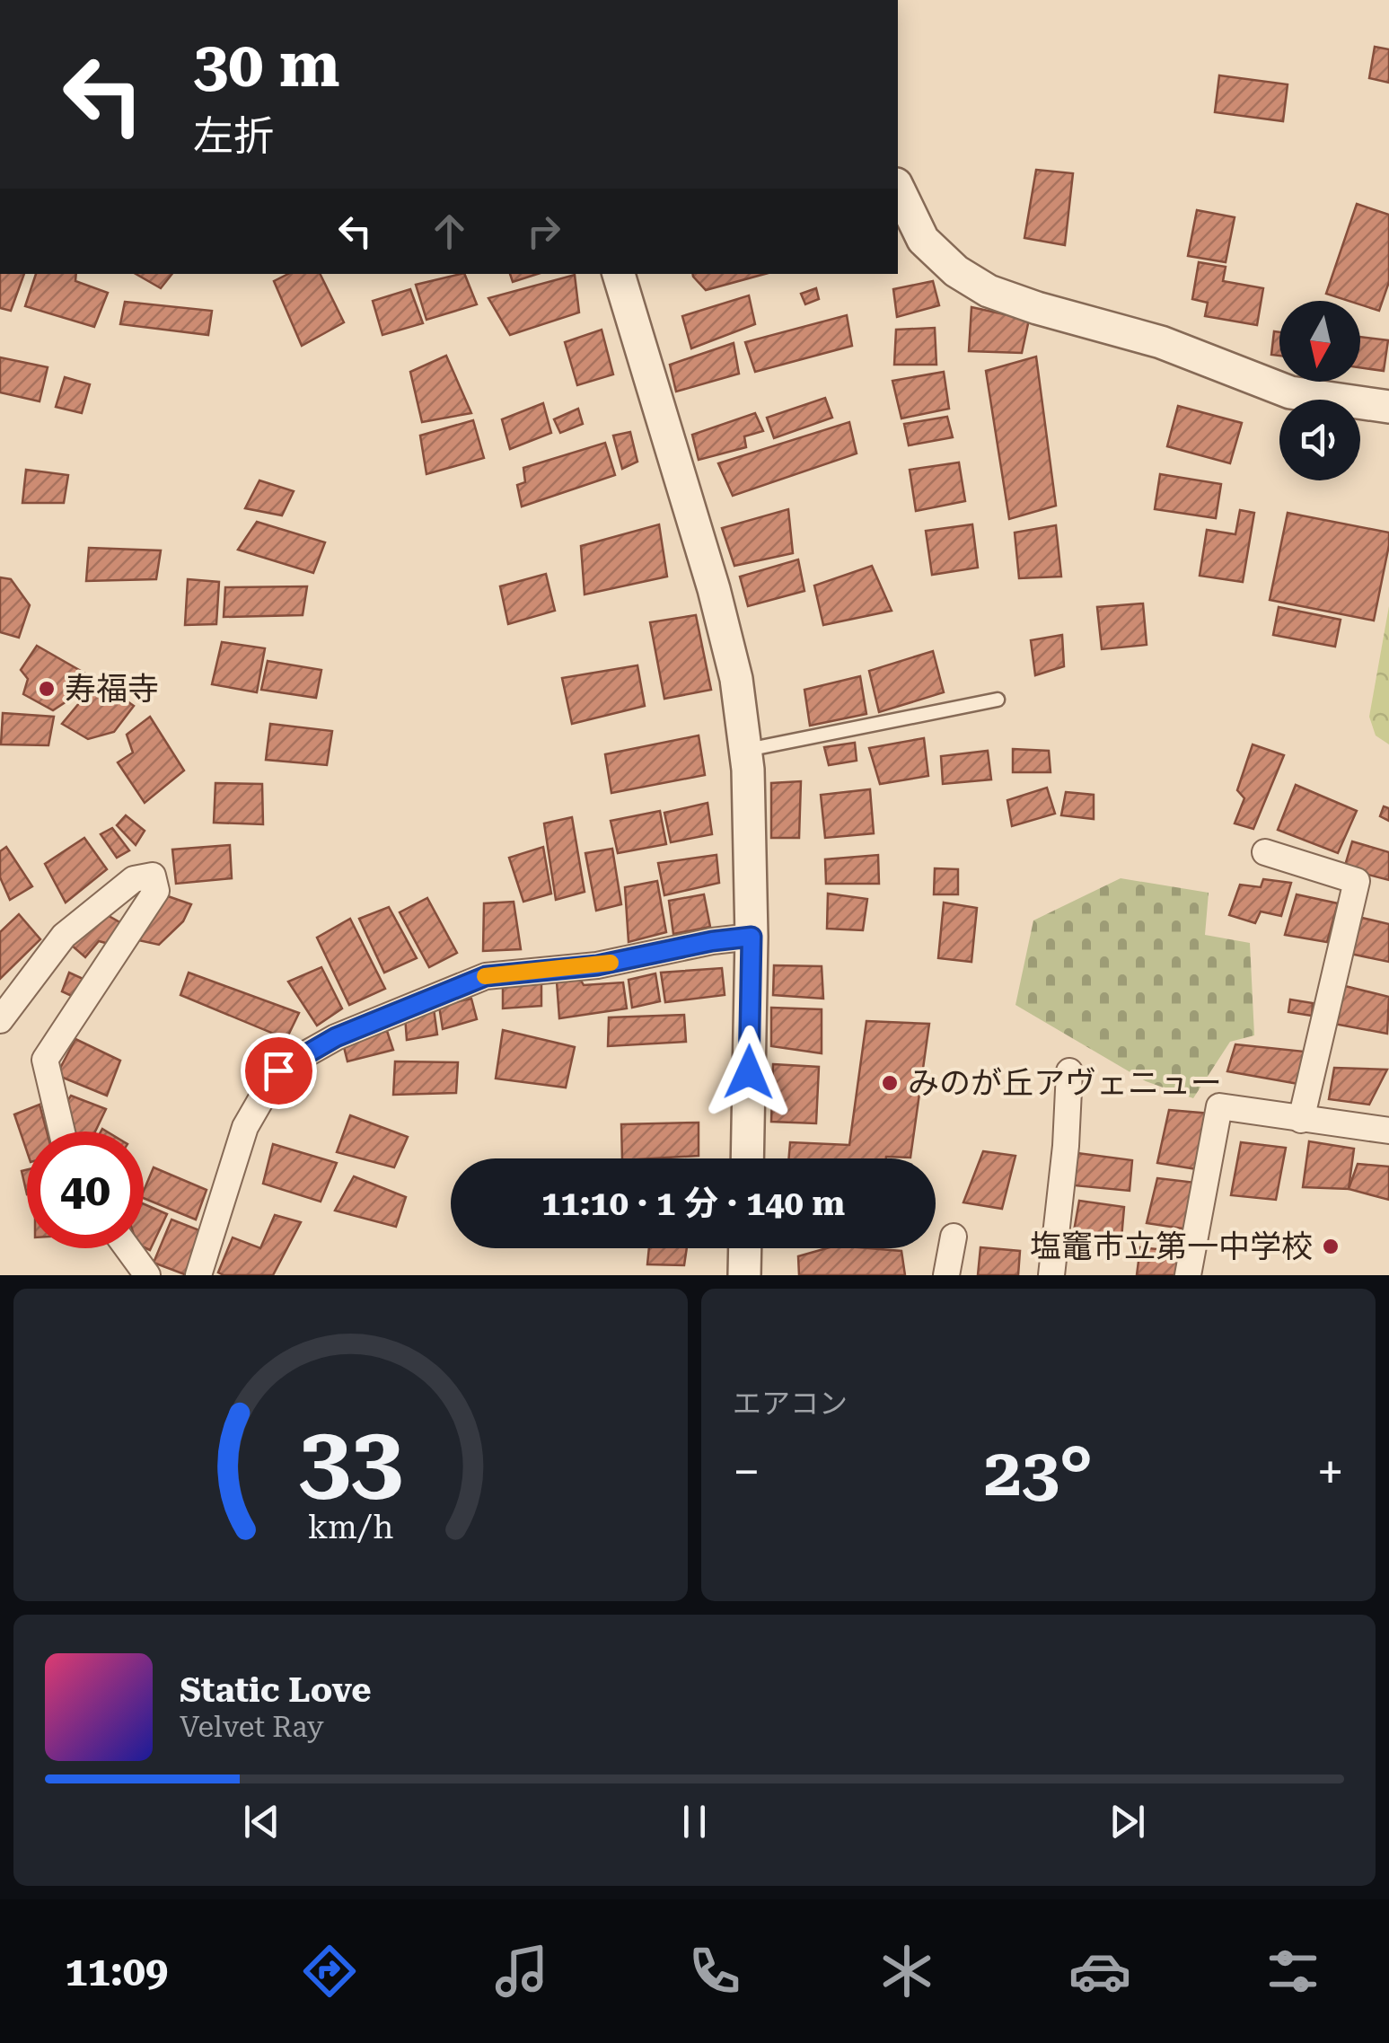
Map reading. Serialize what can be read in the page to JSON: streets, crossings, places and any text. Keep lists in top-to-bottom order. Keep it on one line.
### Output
{"places":["寿福寺","みのが丘アヴェニュー","塩竈市立第一中学校"],"north":"bottom","page":{"turn":["30 m","左折"],"limit":"40","trip":"11:10 · 1 分 · 140 m","tile":"エアコン","heat":["−","23°","+"],"song":["Static Love","Velvet Ray"],"tabs":"11:09","gauge":["33","km/h"]}}
